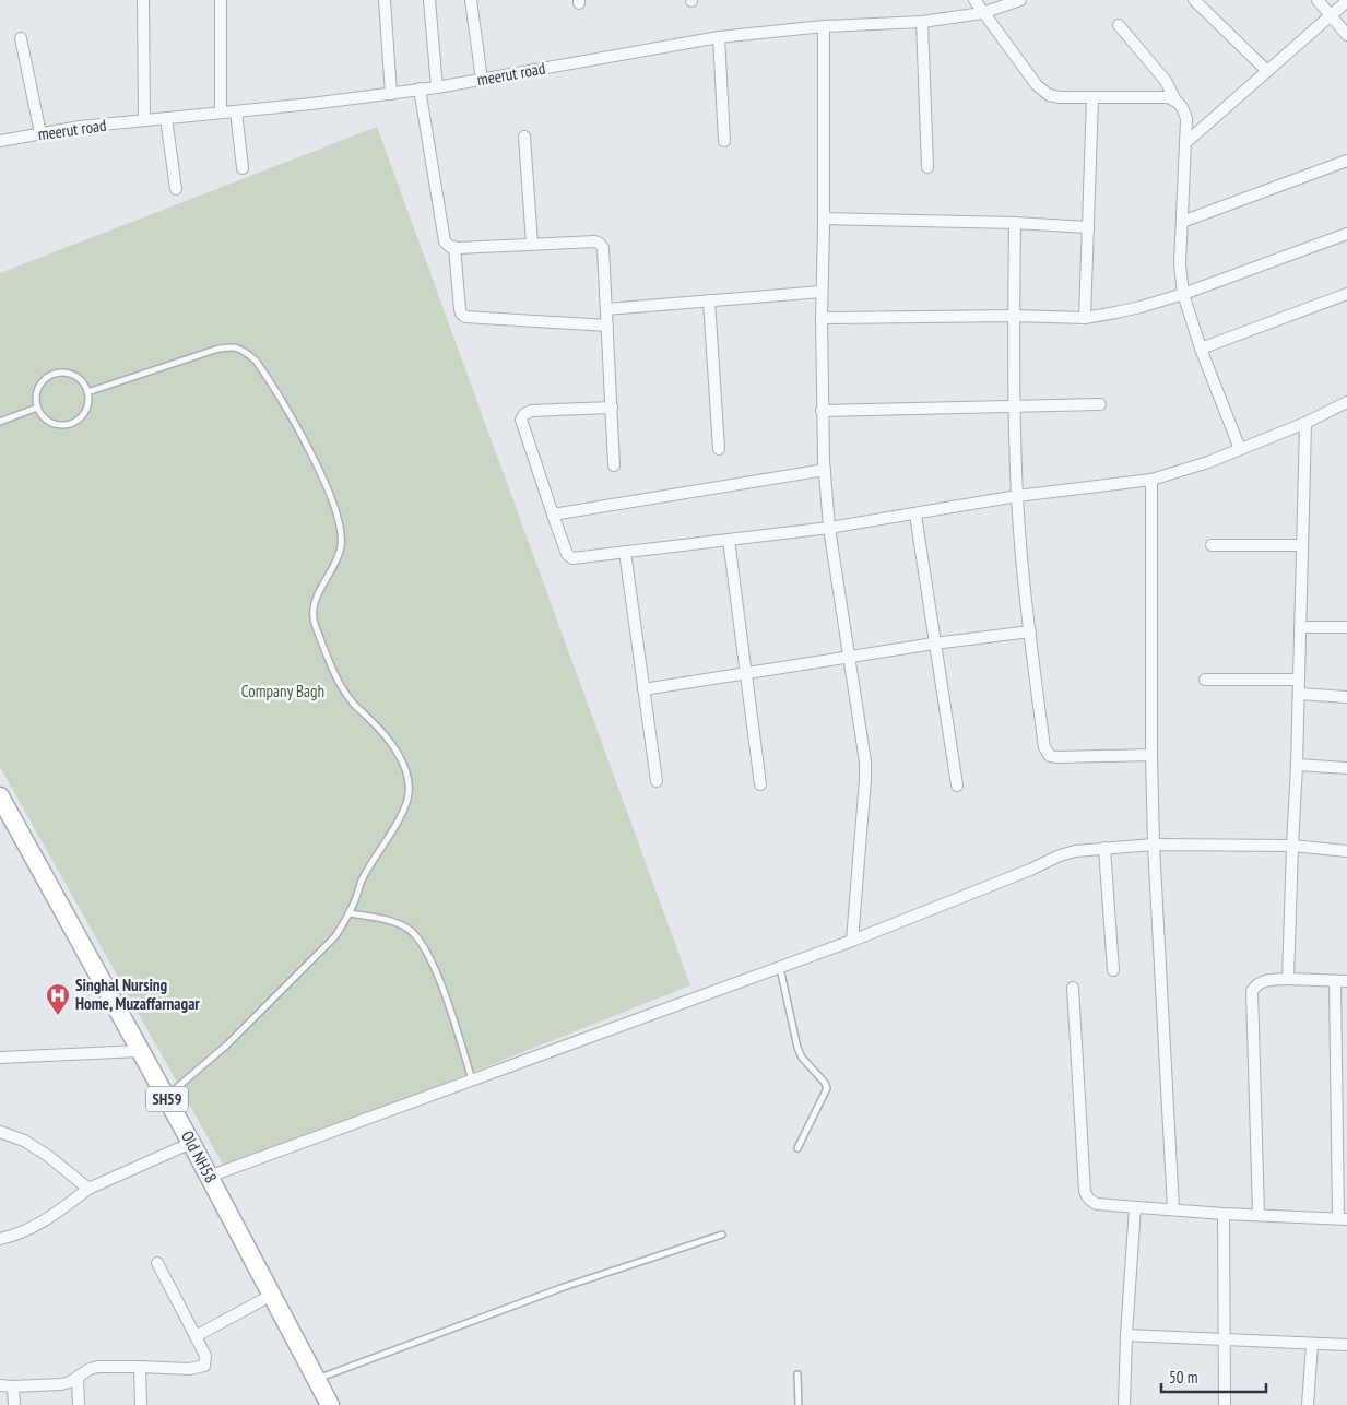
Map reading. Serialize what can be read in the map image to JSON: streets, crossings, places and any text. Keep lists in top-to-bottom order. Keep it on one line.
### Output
{"streets":{"main road":["SH59","Old NH58"],"street":["meerut road"]},"parks":["Company Bagh"],"places":{"hospital":["Singhal Nursing Home, Muzaffarnagar"]},"scale_bar":"50 m"}
